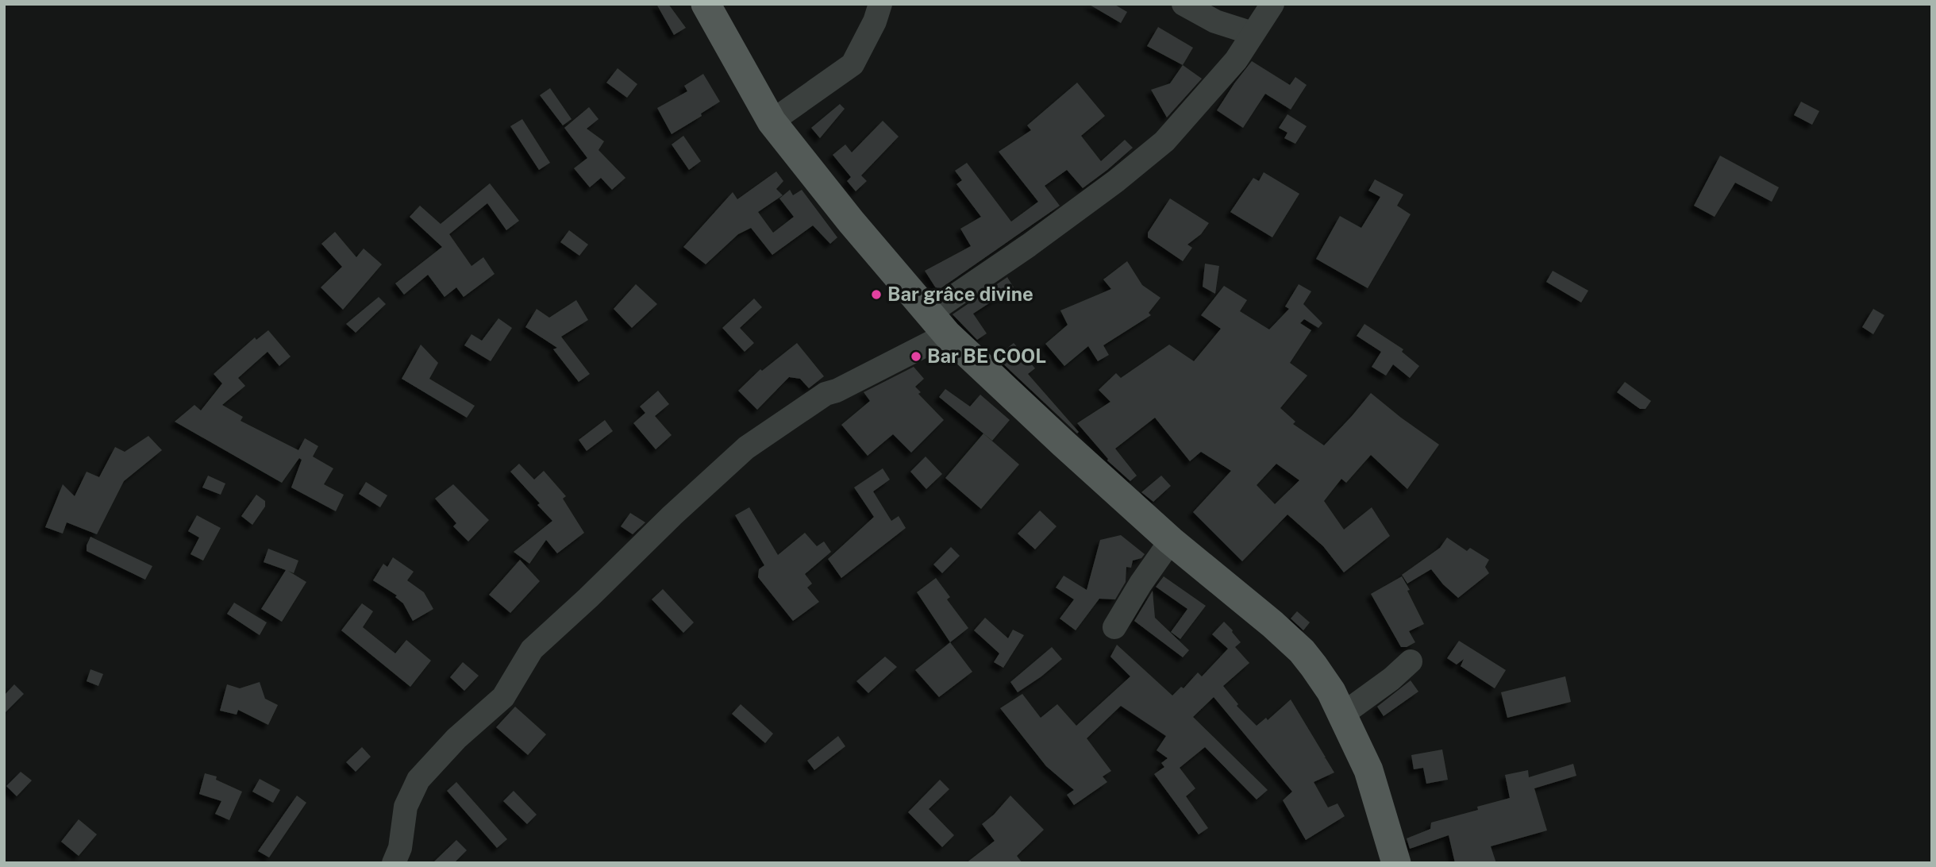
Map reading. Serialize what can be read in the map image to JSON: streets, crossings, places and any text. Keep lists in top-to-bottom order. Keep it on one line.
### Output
{"places":["Bar grâce divine","Bar BE COOL"]}
